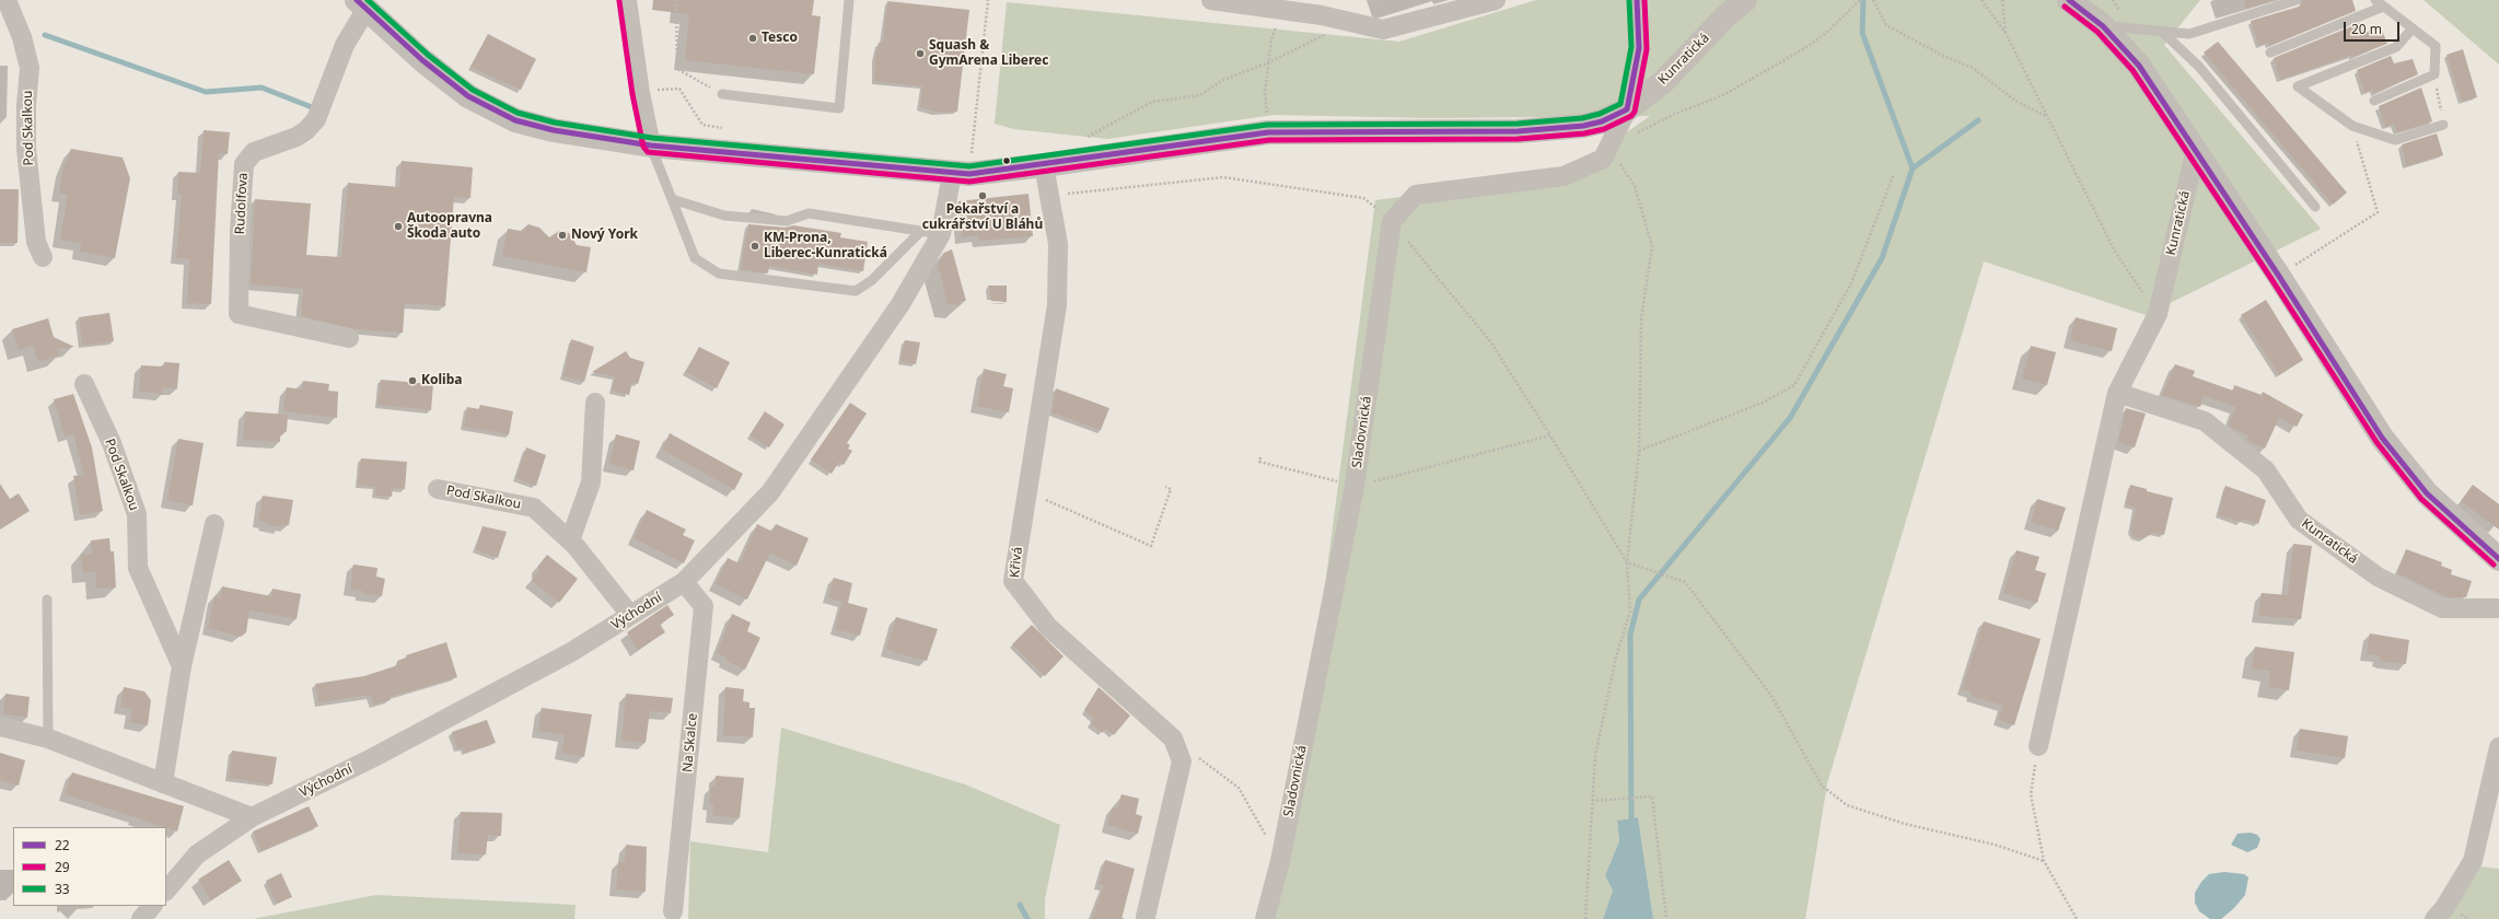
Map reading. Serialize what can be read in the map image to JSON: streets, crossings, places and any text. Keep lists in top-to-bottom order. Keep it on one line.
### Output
{"streets":{"street":["Kunratická","Pod Skalkou","Rudolfova","Sladovnická","Křivá","Východní","Na Skalce"]},"crossings":[["Kunratická","Rudolfova"],["Kunratická","Křivá"],["Kunratická","Východní"],["Pod Skalkou","Východní"],["Východní","Na Skalce"]],"places":["Tesco","Squash & GymArena Liberec","Pekařství a cukrářství U Bláhů","Autoopravna Škoda auto","Nový York","KM-Prona, Liberec-Kunratická","Koliba"],"lines":["transit line 22","transit line 29","transit line 33"],"legend":["22","29","33"],"scale_bar":"20 m"}
